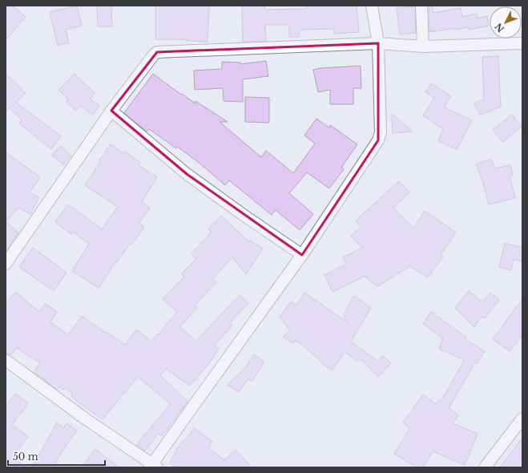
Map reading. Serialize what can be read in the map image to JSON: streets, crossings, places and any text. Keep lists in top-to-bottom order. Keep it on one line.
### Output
{"scale_bar":"50 m","north":"bottom left"}
